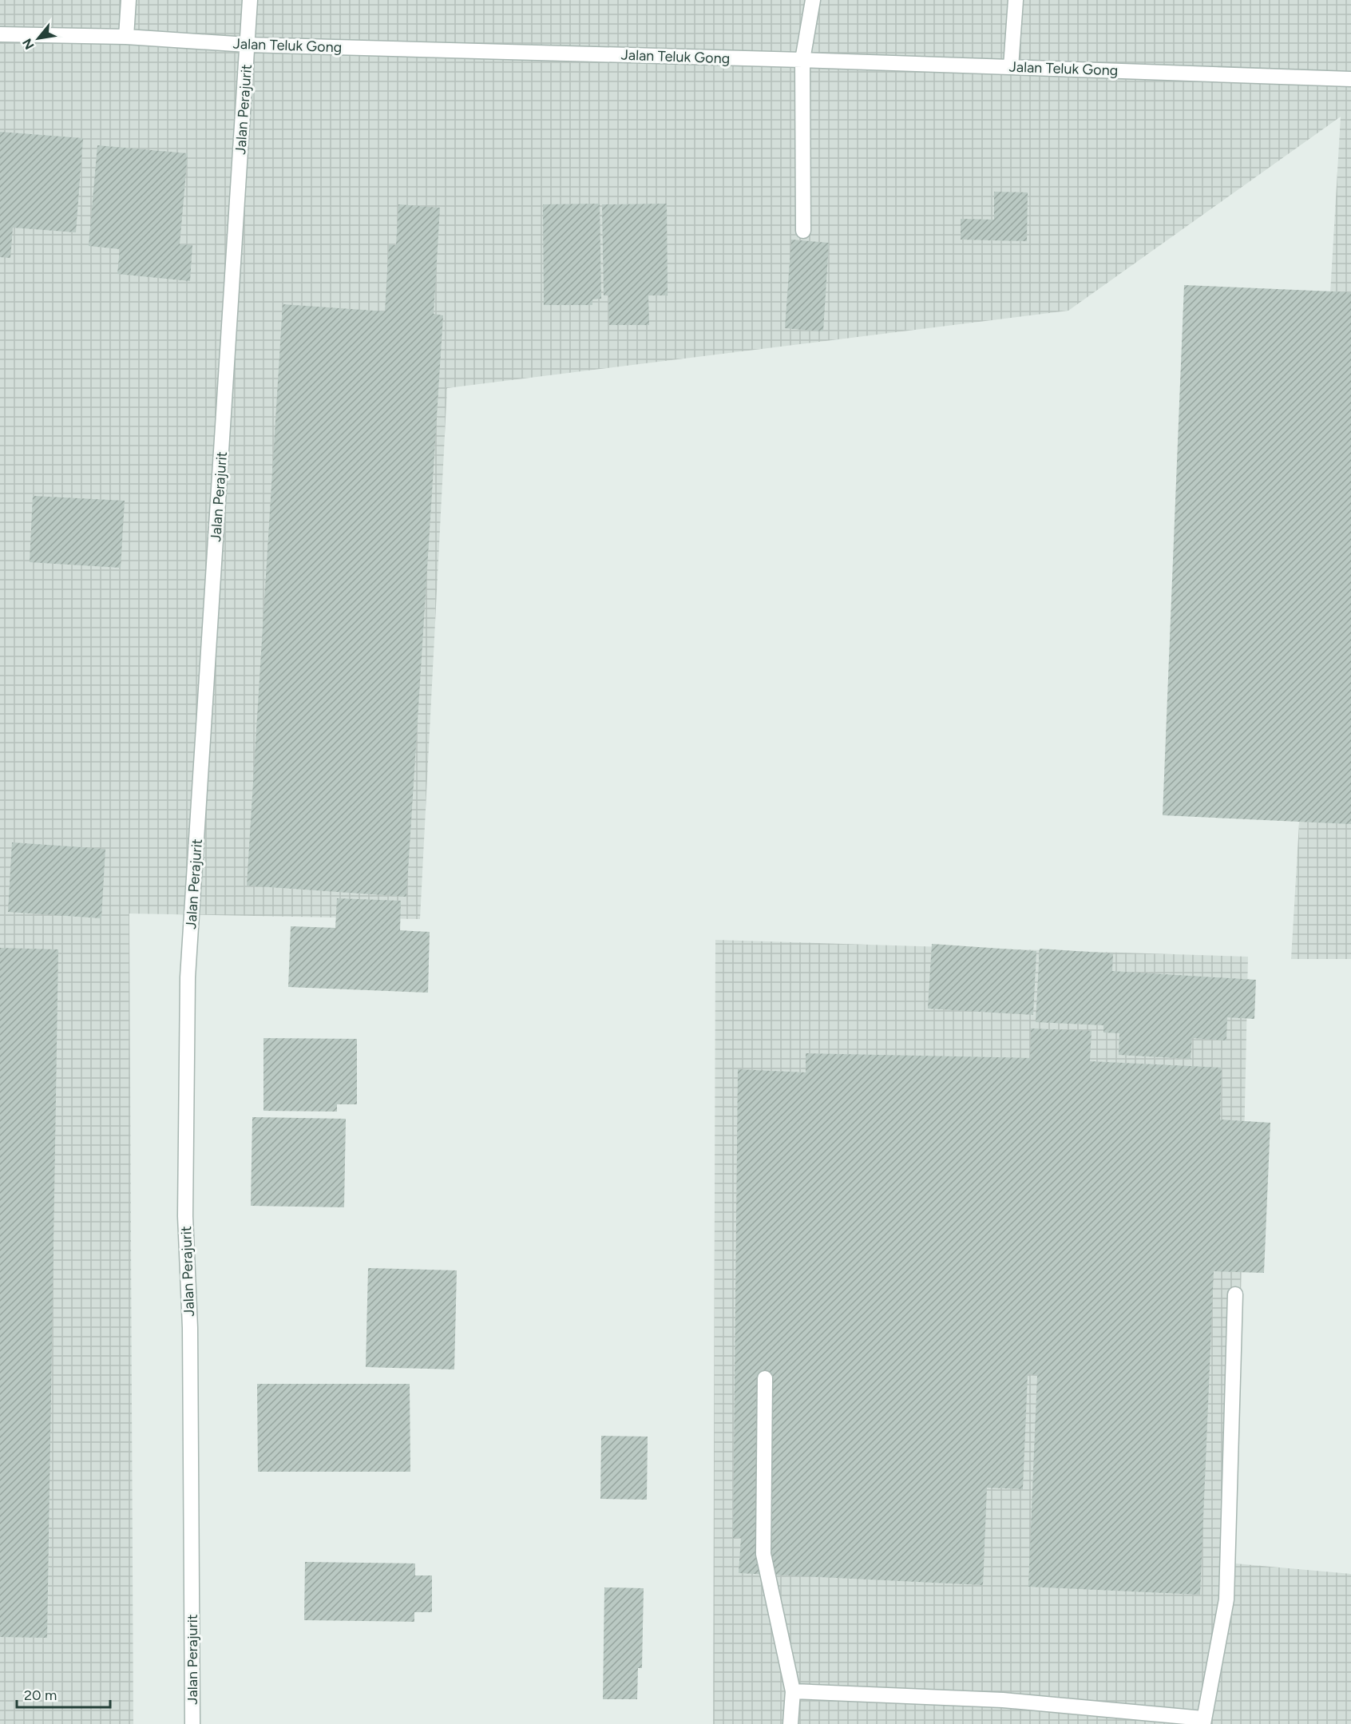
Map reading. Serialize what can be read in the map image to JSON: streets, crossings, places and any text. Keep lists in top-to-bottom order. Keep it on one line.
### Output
{"streets":{"street":["Jalan Teluk Gong","Jalan Perajurit"]},"crossings":[["Jalan Teluk Gong","Jalan Perajurit"]],"scale_bar":"20 m","north":"bottom left"}
